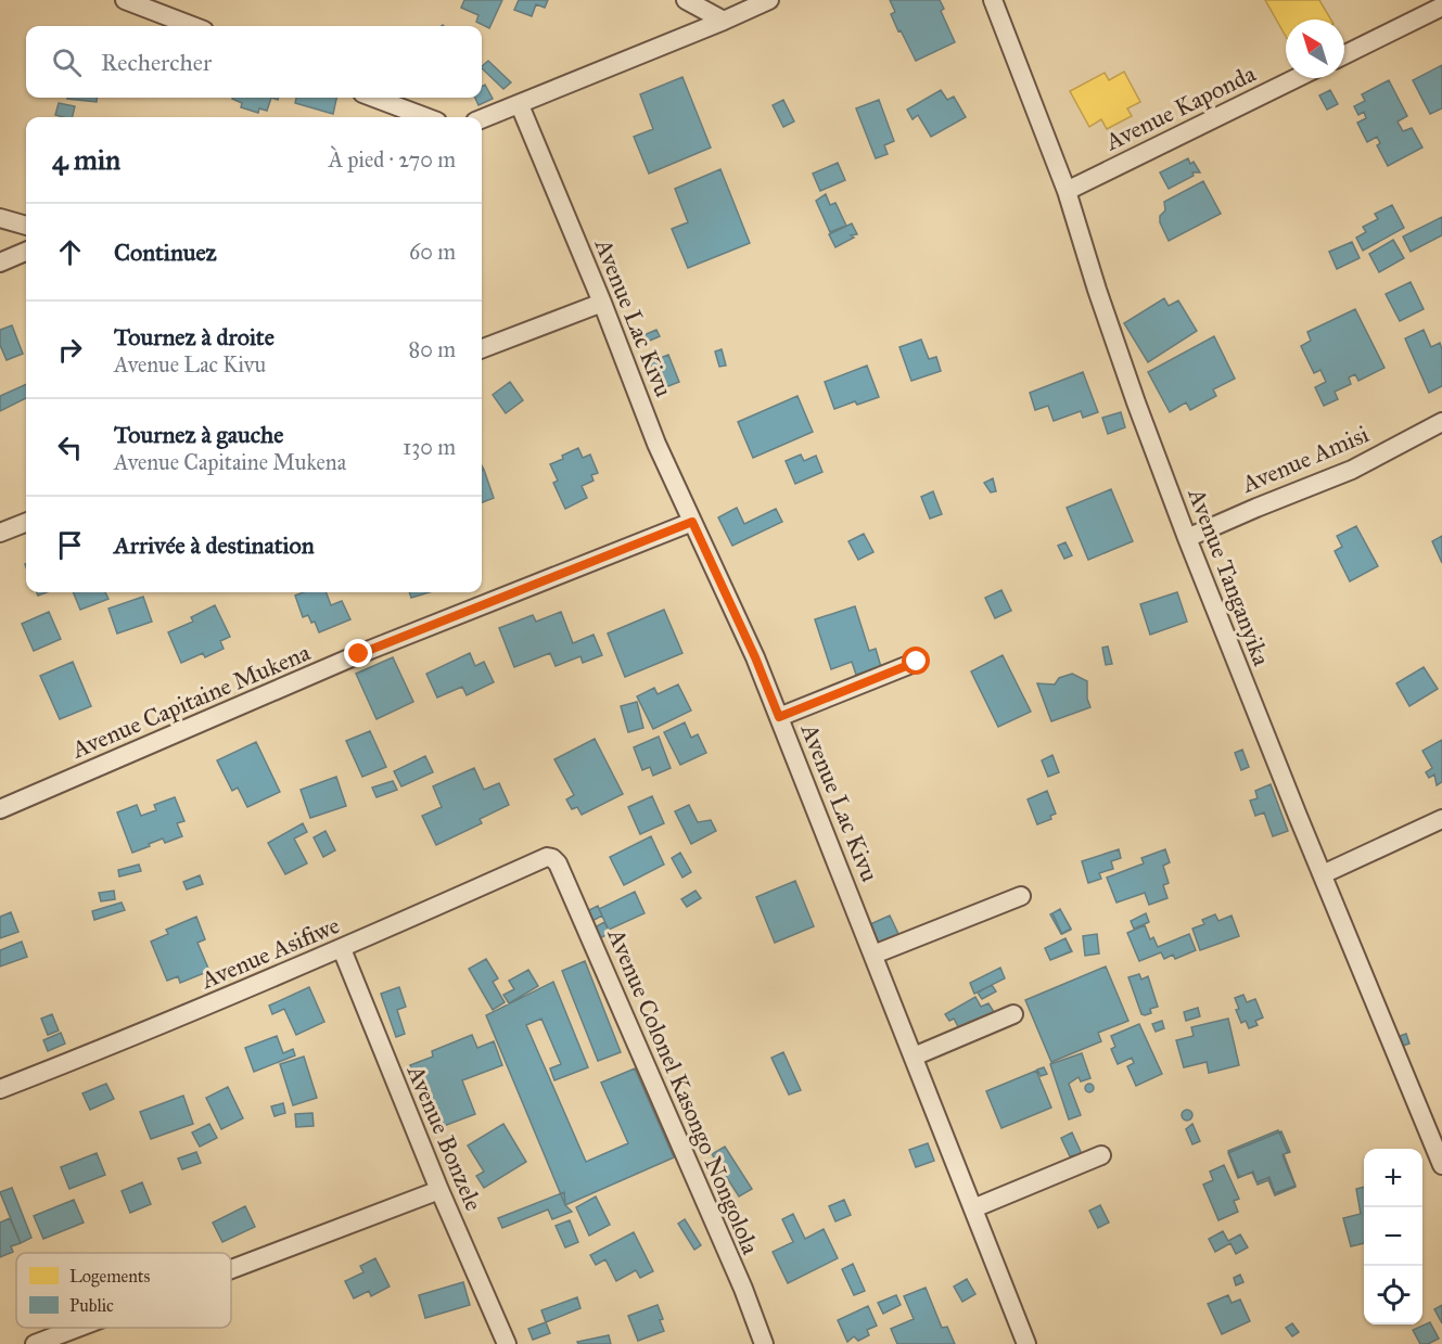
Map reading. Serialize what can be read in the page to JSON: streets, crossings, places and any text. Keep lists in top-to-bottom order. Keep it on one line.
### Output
{"streets":{"street":["Avenue Kaponda","Avenue Lac Kivu","Avenue Amisi","Avenue Tanganyika","Avenue Capitaine Mukena","Avenue Asifiwe","Avenue Colonel Kasongo Nongolola","Avenue Bonzele"]},"crossings":[["Avenue Kaponda","Avenue Tanganyika"],["Avenue Lac Kivu","Avenue Capitaine Mukena"],["Avenue Amisi","Avenue Tanganyika"],["Avenue Asifiwe","Avenue Colonel Kasongo Nongolola"],["Avenue Asifiwe","Avenue Bonzele"]],"legend":["Logements","Public"],"north":"top left","page":{"search":"Rechercher","heading":["4 min","À pied · 270 m"],"list":[["Continuez","60 m"],["Tournez à droite","Avenue Lac Kivu","80 m"],["Tournez à gauche","Avenue Capitaine Mukena","130 m"],"Arrivée à destination"],"map_buttons":["+","−"]}}
